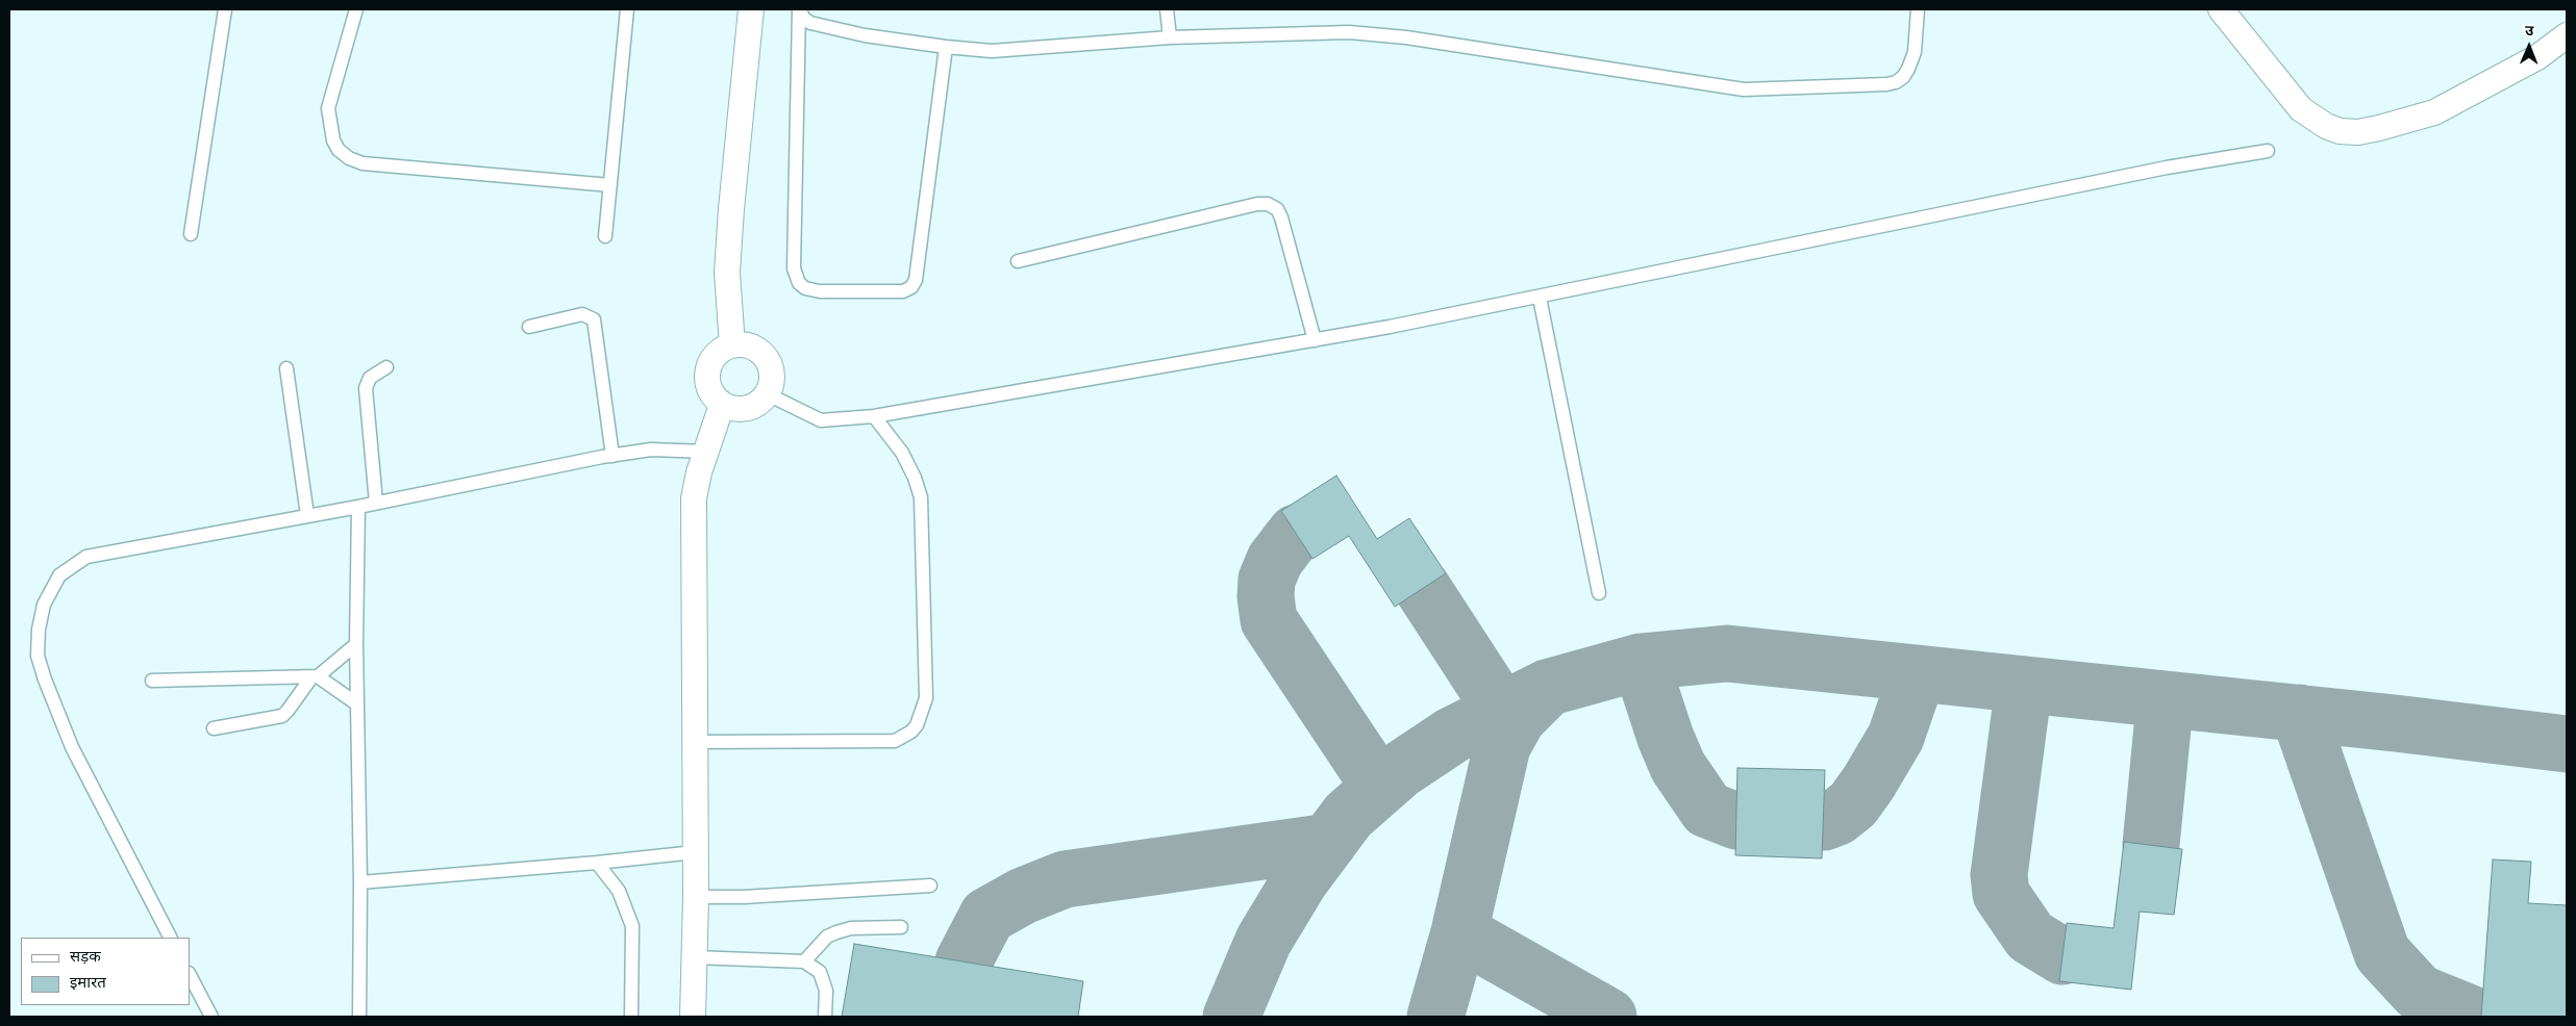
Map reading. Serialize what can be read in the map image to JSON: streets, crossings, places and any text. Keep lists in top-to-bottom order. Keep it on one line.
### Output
{"legend":["सड़क","इमारत"],"north":"top"}
